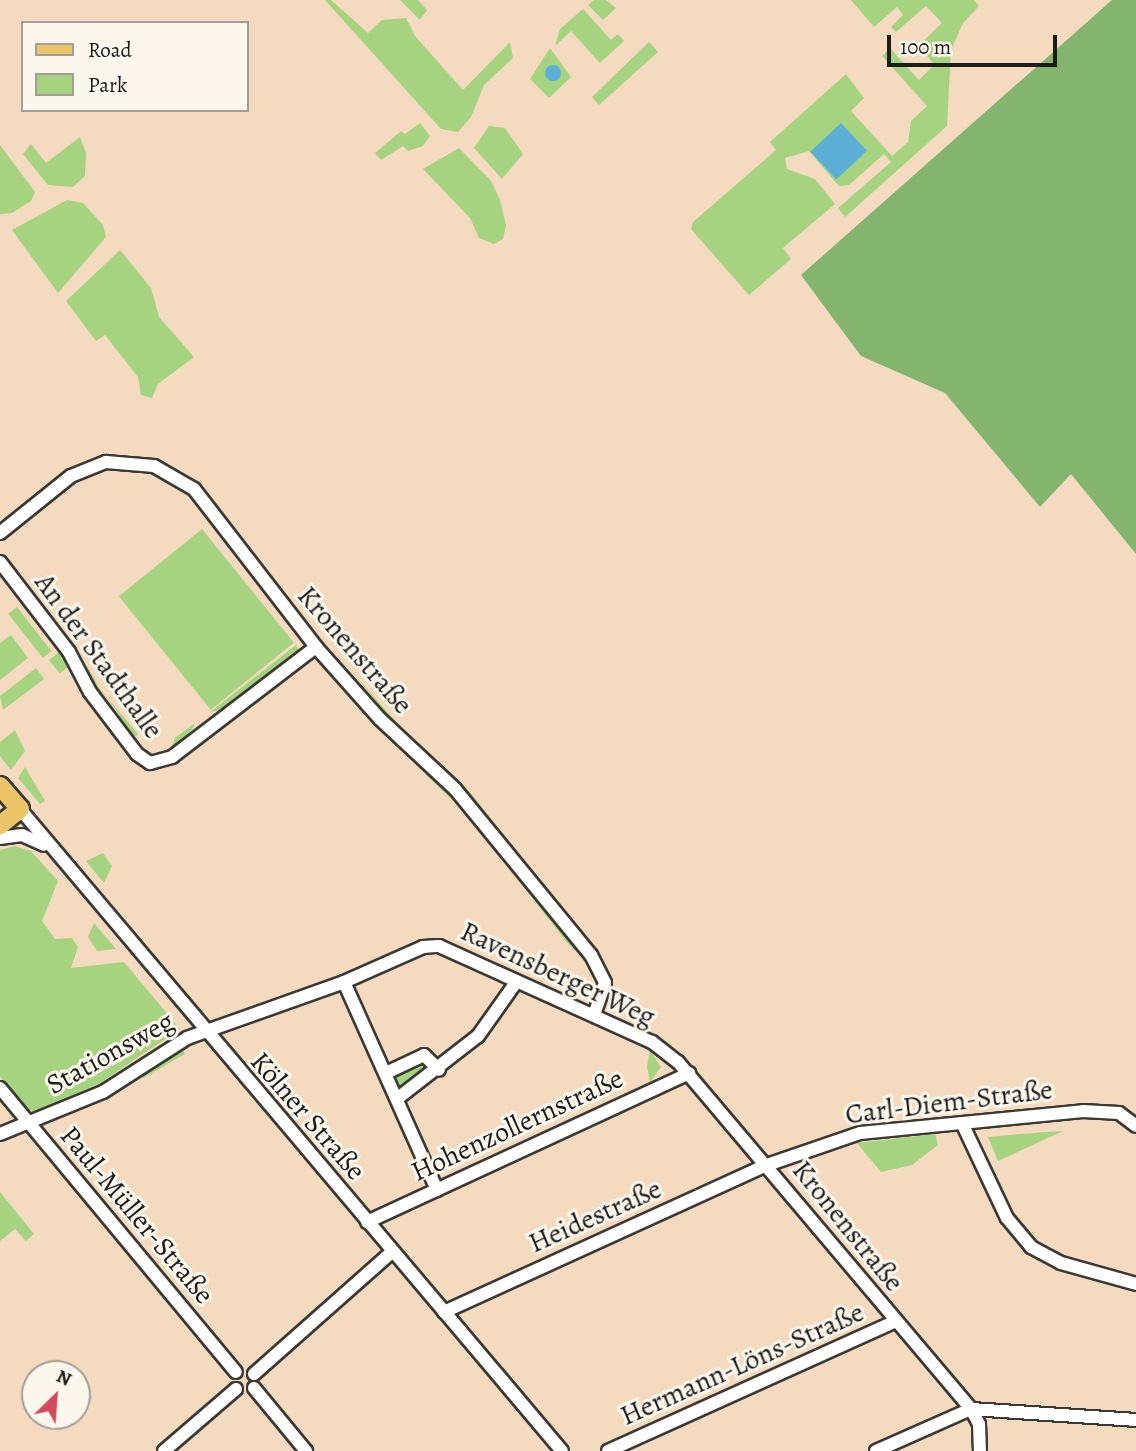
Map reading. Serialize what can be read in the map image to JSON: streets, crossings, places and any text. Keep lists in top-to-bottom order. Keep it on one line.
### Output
{"streets":{"street":["Kronenstraße","An der Stadthalle","Ravensberger Weg","Stationsweg","Carl-Diem-Straße","Kölner Straße","Hohenzollernstraße","Paul-Müller-Straße","Heidestraße","Hermann-Löns-Straße"]},"crossings":[["Kronenstraße","An der Stadthalle"],["Kronenstraße","Ravensberger Weg"],["Kronenstraße","Carl-Diem-Straße"],["Kronenstraße","Hohenzollernstraße"],["Kronenstraße","Heidestraße"],["Kronenstraße","Hermann-Löns-Straße"],["Ravensberger Weg","Stationsweg"],["Ravensberger Weg","Kölner Straße"],["Ravensberger Weg","Hohenzollernstraße"],["Stationsweg","Kölner Straße"],["Stationsweg","Paul-Müller-Straße"],["Carl-Diem-Straße","Heidestraße"],["Kölner Straße","Hohenzollernstraße"],["Kölner Straße","Heidestraße"]],"legend":["Road","Park"],"scale_bar":"100 m","north":"top right"}
